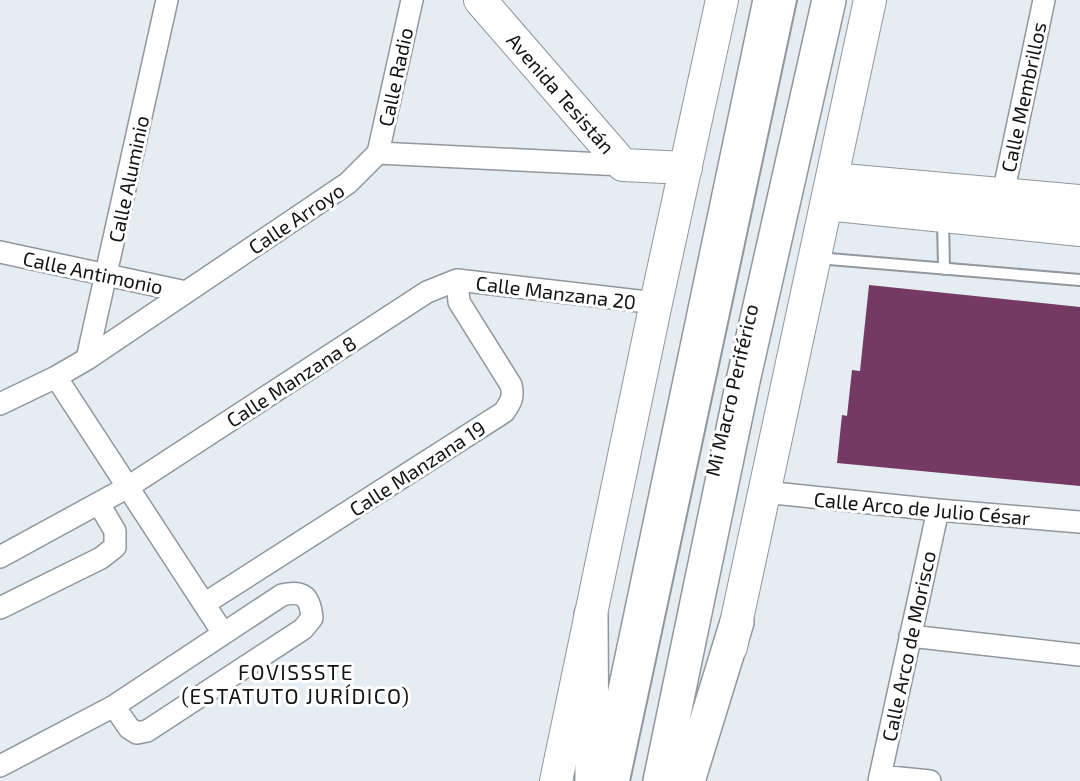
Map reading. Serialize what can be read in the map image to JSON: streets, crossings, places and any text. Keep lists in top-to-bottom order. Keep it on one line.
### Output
{"streets":{"main road":["Avenida Tesistán"],"street":["Calle Radio","Calle Membrillos","Calle Aluminio","Calle Arroyo","Calle Antimonio","Calle Manzana 20","Calle Manzana 8","Calle Manzana 19","Calle Arco de Julio César","Calle Arco de Morisco"],"lane":["Mi Macro Periférico"]},"crossings":[["Calle Radio","Calle Arroyo"],["Calle Aluminio","Calle Arroyo"],["Calle Aluminio","Calle Antimonio"],["Calle Arroyo","Calle Antimonio"],["Calle Manzana 20","Calle Manzana 8"],["Calle Manzana 20","Calle Manzana 19"],["Calle Manzana 8","Calle Manzana 19"],["Calle Arco de Julio César","Calle Arco de Morisco"]],"districts":["FOVISSSTE (ESTATUTO JURÍDICO)"]}
